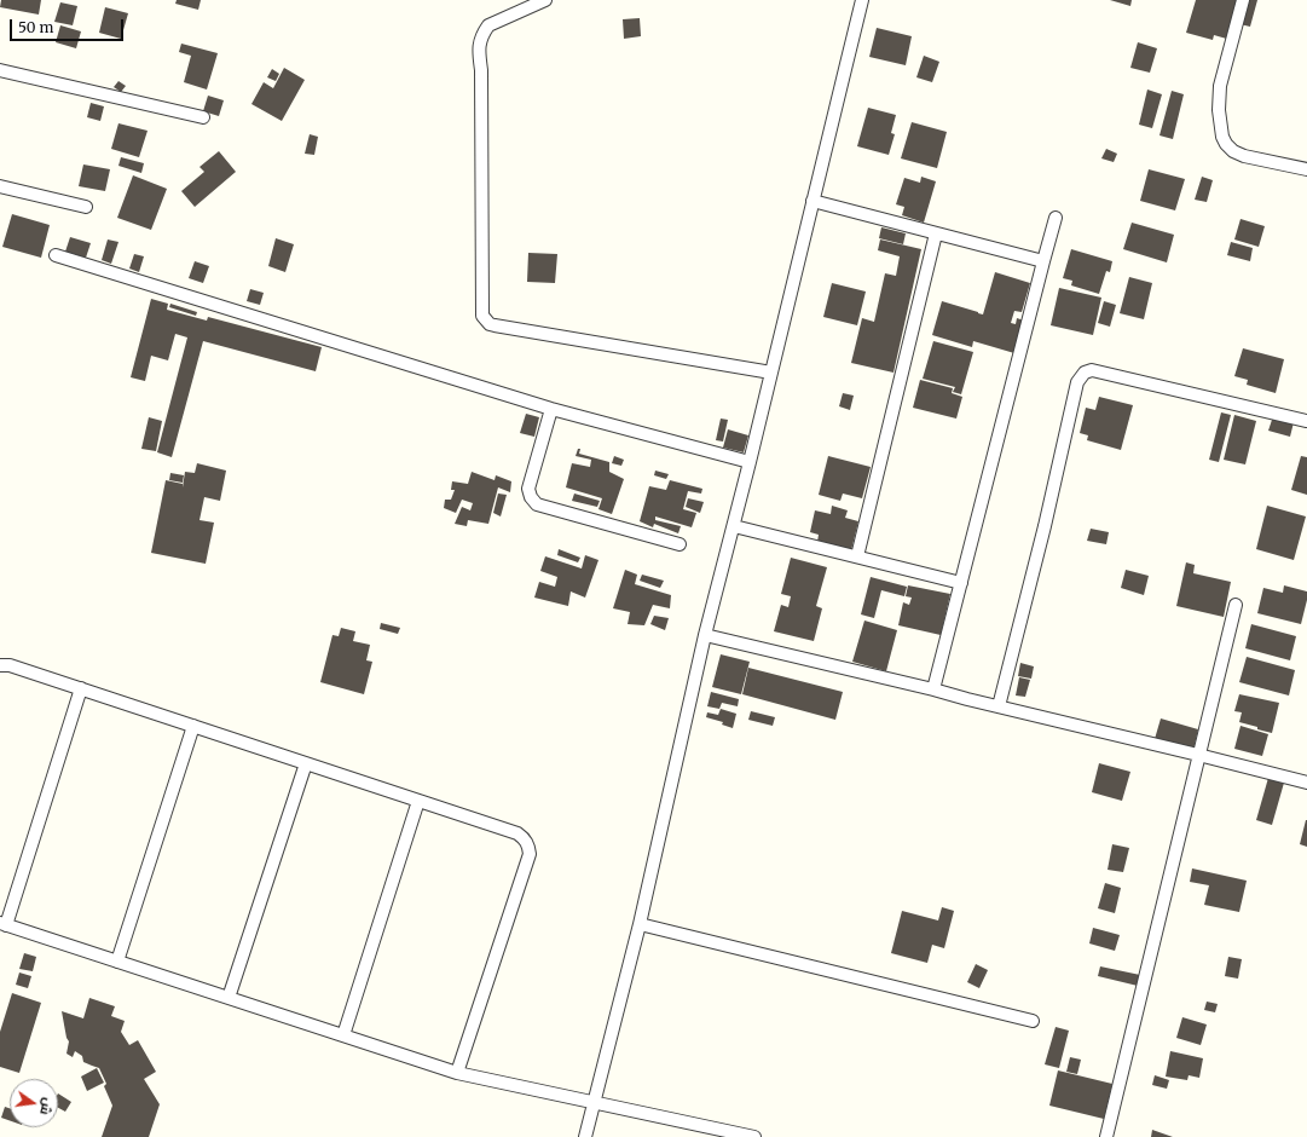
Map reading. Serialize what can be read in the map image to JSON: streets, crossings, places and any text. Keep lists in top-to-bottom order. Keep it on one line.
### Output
{"scale_bar":"50 m","north":"right"}
